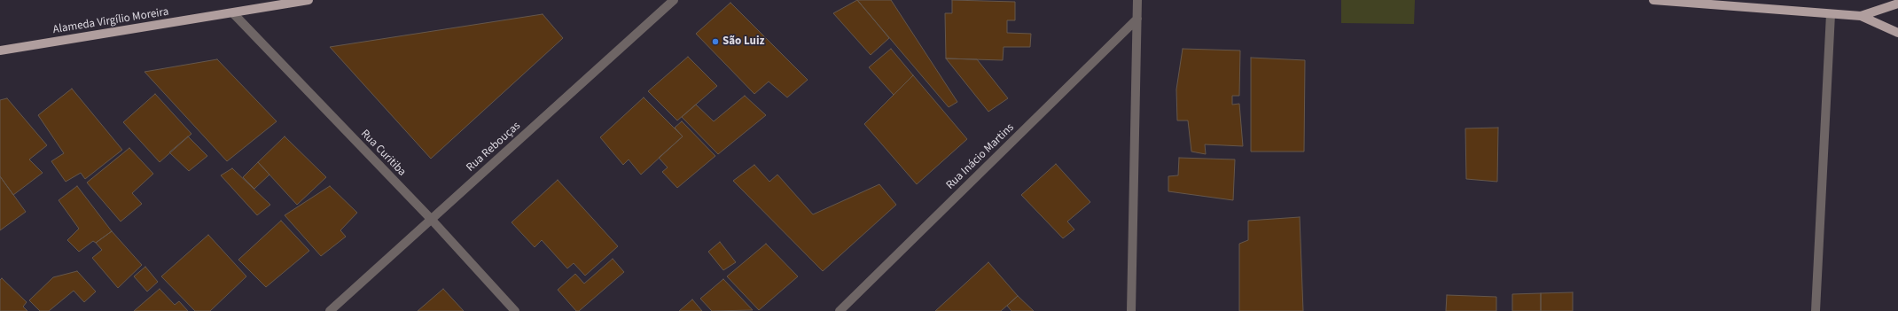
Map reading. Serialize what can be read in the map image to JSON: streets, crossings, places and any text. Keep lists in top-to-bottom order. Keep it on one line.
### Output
{"streets":{"main road":["Alameda Virgílio Moreira"],"street":["Rua Rebouças","Rua Curitiba","Rua Inácio Martins"]},"crossings":[["Alameda Virgílio Moreira","Rua Curitiba"],["Rua Rebouças","Rua Curitiba"]],"places":["São Luiz"]}
